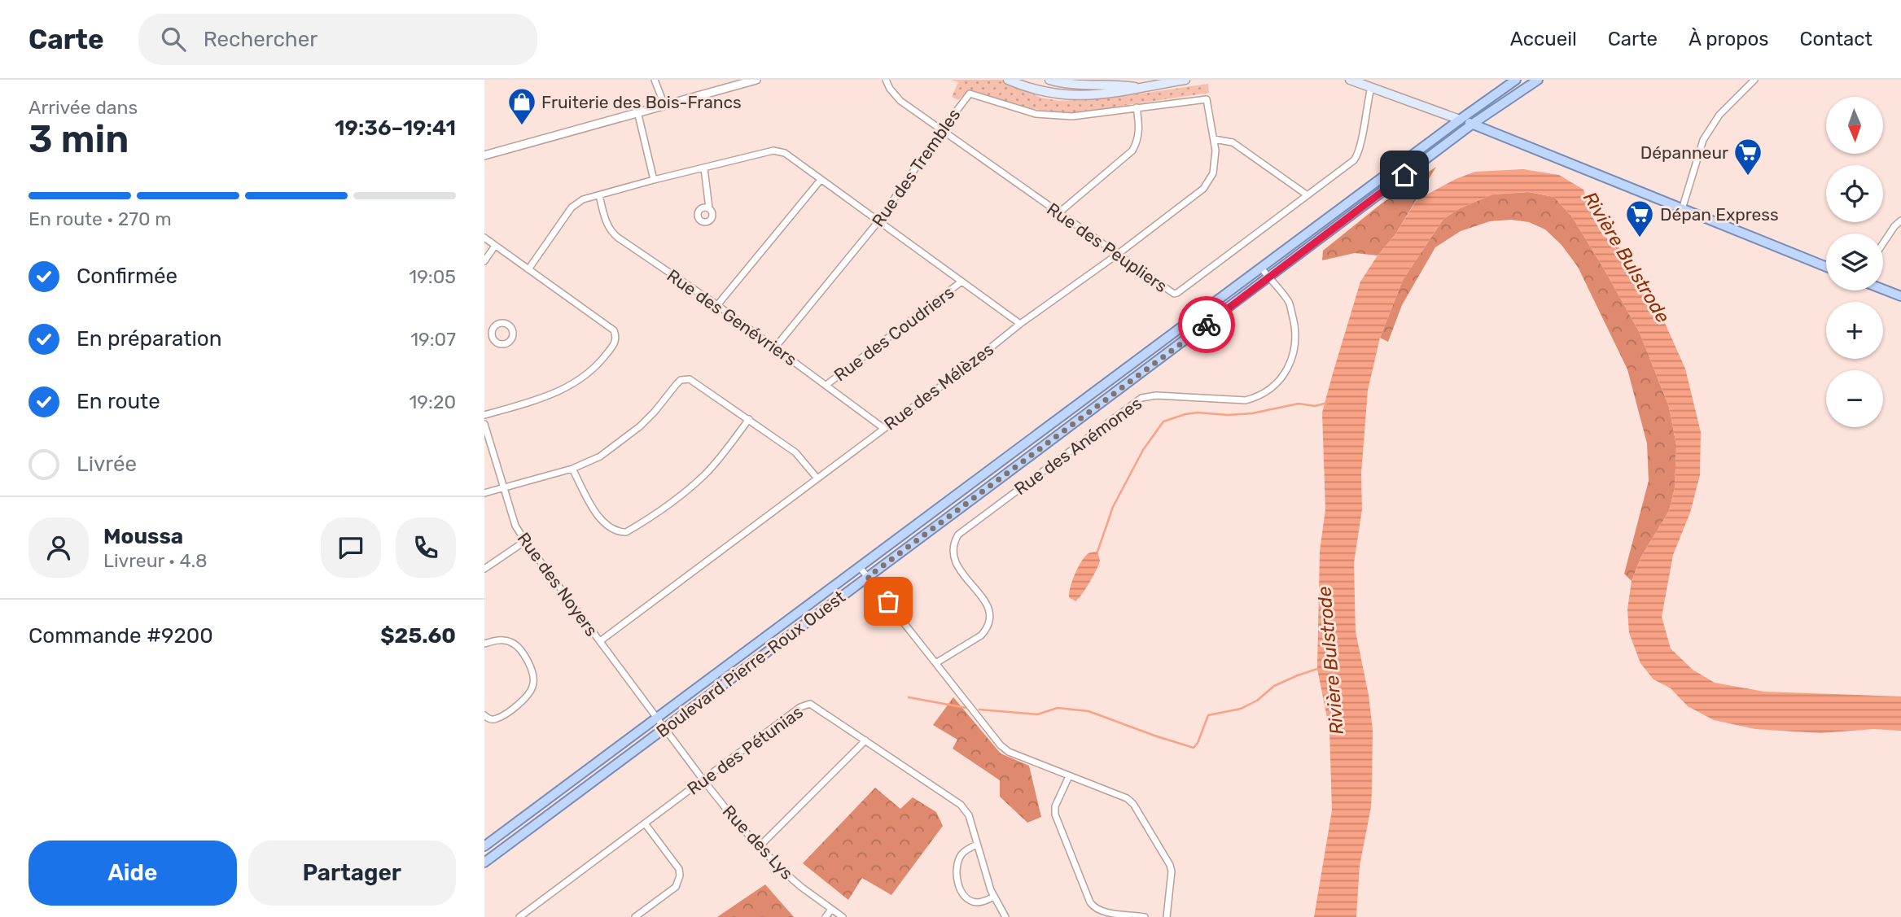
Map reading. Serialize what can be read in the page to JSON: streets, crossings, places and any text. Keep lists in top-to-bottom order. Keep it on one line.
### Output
{"streets":{"main road":["Boulevard Pierre-Roux Ouest"],"street":["Rue des Trembles","Rue des Peupliers","Rue des Genévriers","Rue des Coudriers","Rue des Mélèzes","Rue des Anémones","Rue des Noyers","Rue des Pétunias","Rue des Lys"]},"crossings":[["Rue des Trembles","Rue des Peupliers"],["Rue des Trembles","Rue des Genévriers"],["Rue des Trembles","Rue des Mélèzes"],["Rue des Peupliers","Rue des Mélèzes"],["Rue des Genévriers","Rue des Coudriers"],["Rue des Genévriers","Rue des Mélèzes"],["Rue des Mélèzes","Rue des Noyers"],["Rue des Anémones","Boulevard Pierre-Roux Ouest"],["Rue des Noyers","Boulevard Pierre-Roux Ouest"],["Rue des Noyers","Rue des Lys"],["Boulevard Pierre-Roux Ouest","Rue des Lys"],["Rue des Pétunias","Rue des Lys"]],"water":["Rivière Bulstrode"],"places":{"shop":["Fruiterie des Bois-Francs"],"supermarket":["Dépanneur","Dépan Express"]},"north":"bottom","page":{"header":"Carte","search":"Rechercher","nav":["Accueil","Carte","À propos","Contact"],"heading":["3 min","Arrivée dans","19:36–19:41"],"panel":["Moussa","Livreur · 4.8","Commande #9200","$25.60"],"map_buttons":["+","−"],"bar":"En route · 270 m","list":[["Confirmée","19:05"],["En préparation","19:07"],["En route","19:20"],"Livrée"],"buttons":["Aide","Partager"]}}
